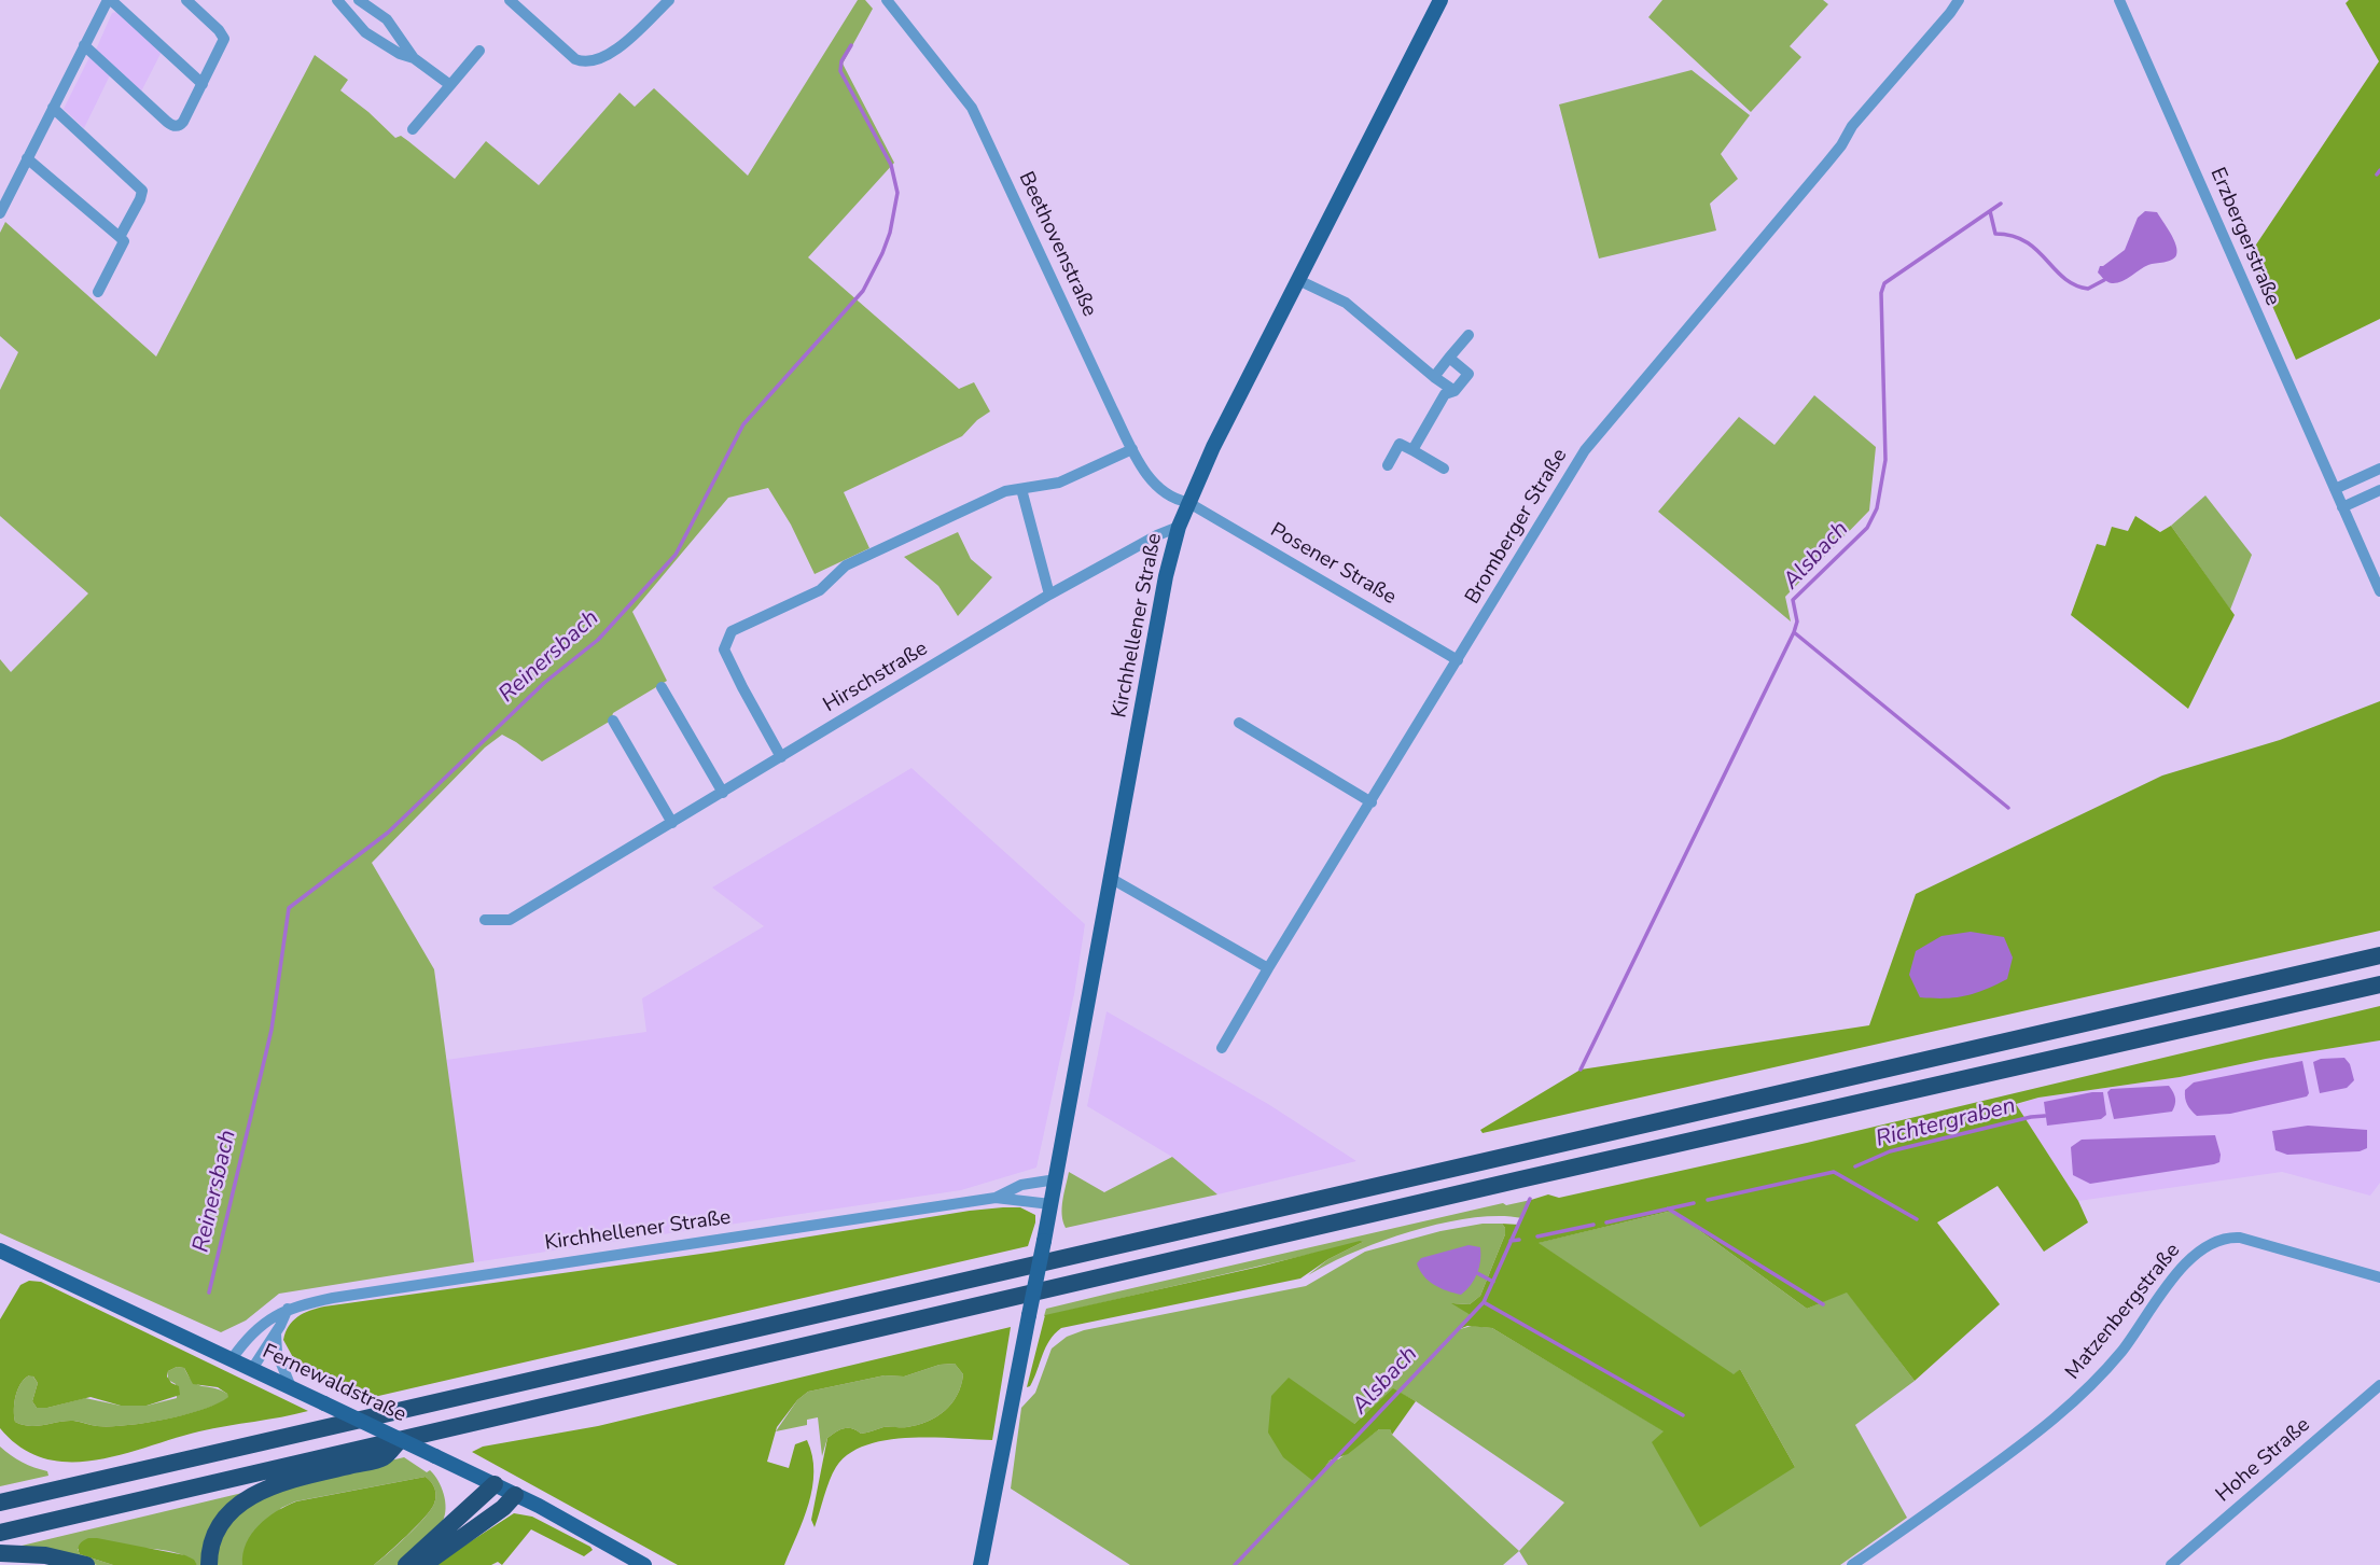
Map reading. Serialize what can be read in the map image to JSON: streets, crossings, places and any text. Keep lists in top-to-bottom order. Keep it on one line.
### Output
{"streets":{"main road":["Kirchhellener Straße","Fernewaldstraße"],"street":["Erzbergerstraße","Beethovenstraße","Bromberger Straße","Posener Straße","Hirschstraße","Matzenbergstraße","Hohe Straße"]},"crossings":[["Beethovenstraße","Posener Straße"],["Beethovenstraße","Kirchhellener Straße"],["Bromberger Straße","Posener Straße"],["Posener Straße","Kirchhellener Straße"],["Kirchhellener Straße","Hirschstraße"],["Kirchhellener Straße","Fernewaldstraße"]],"water":["Alsbach","Reinersbach","Richtergraben"]}
